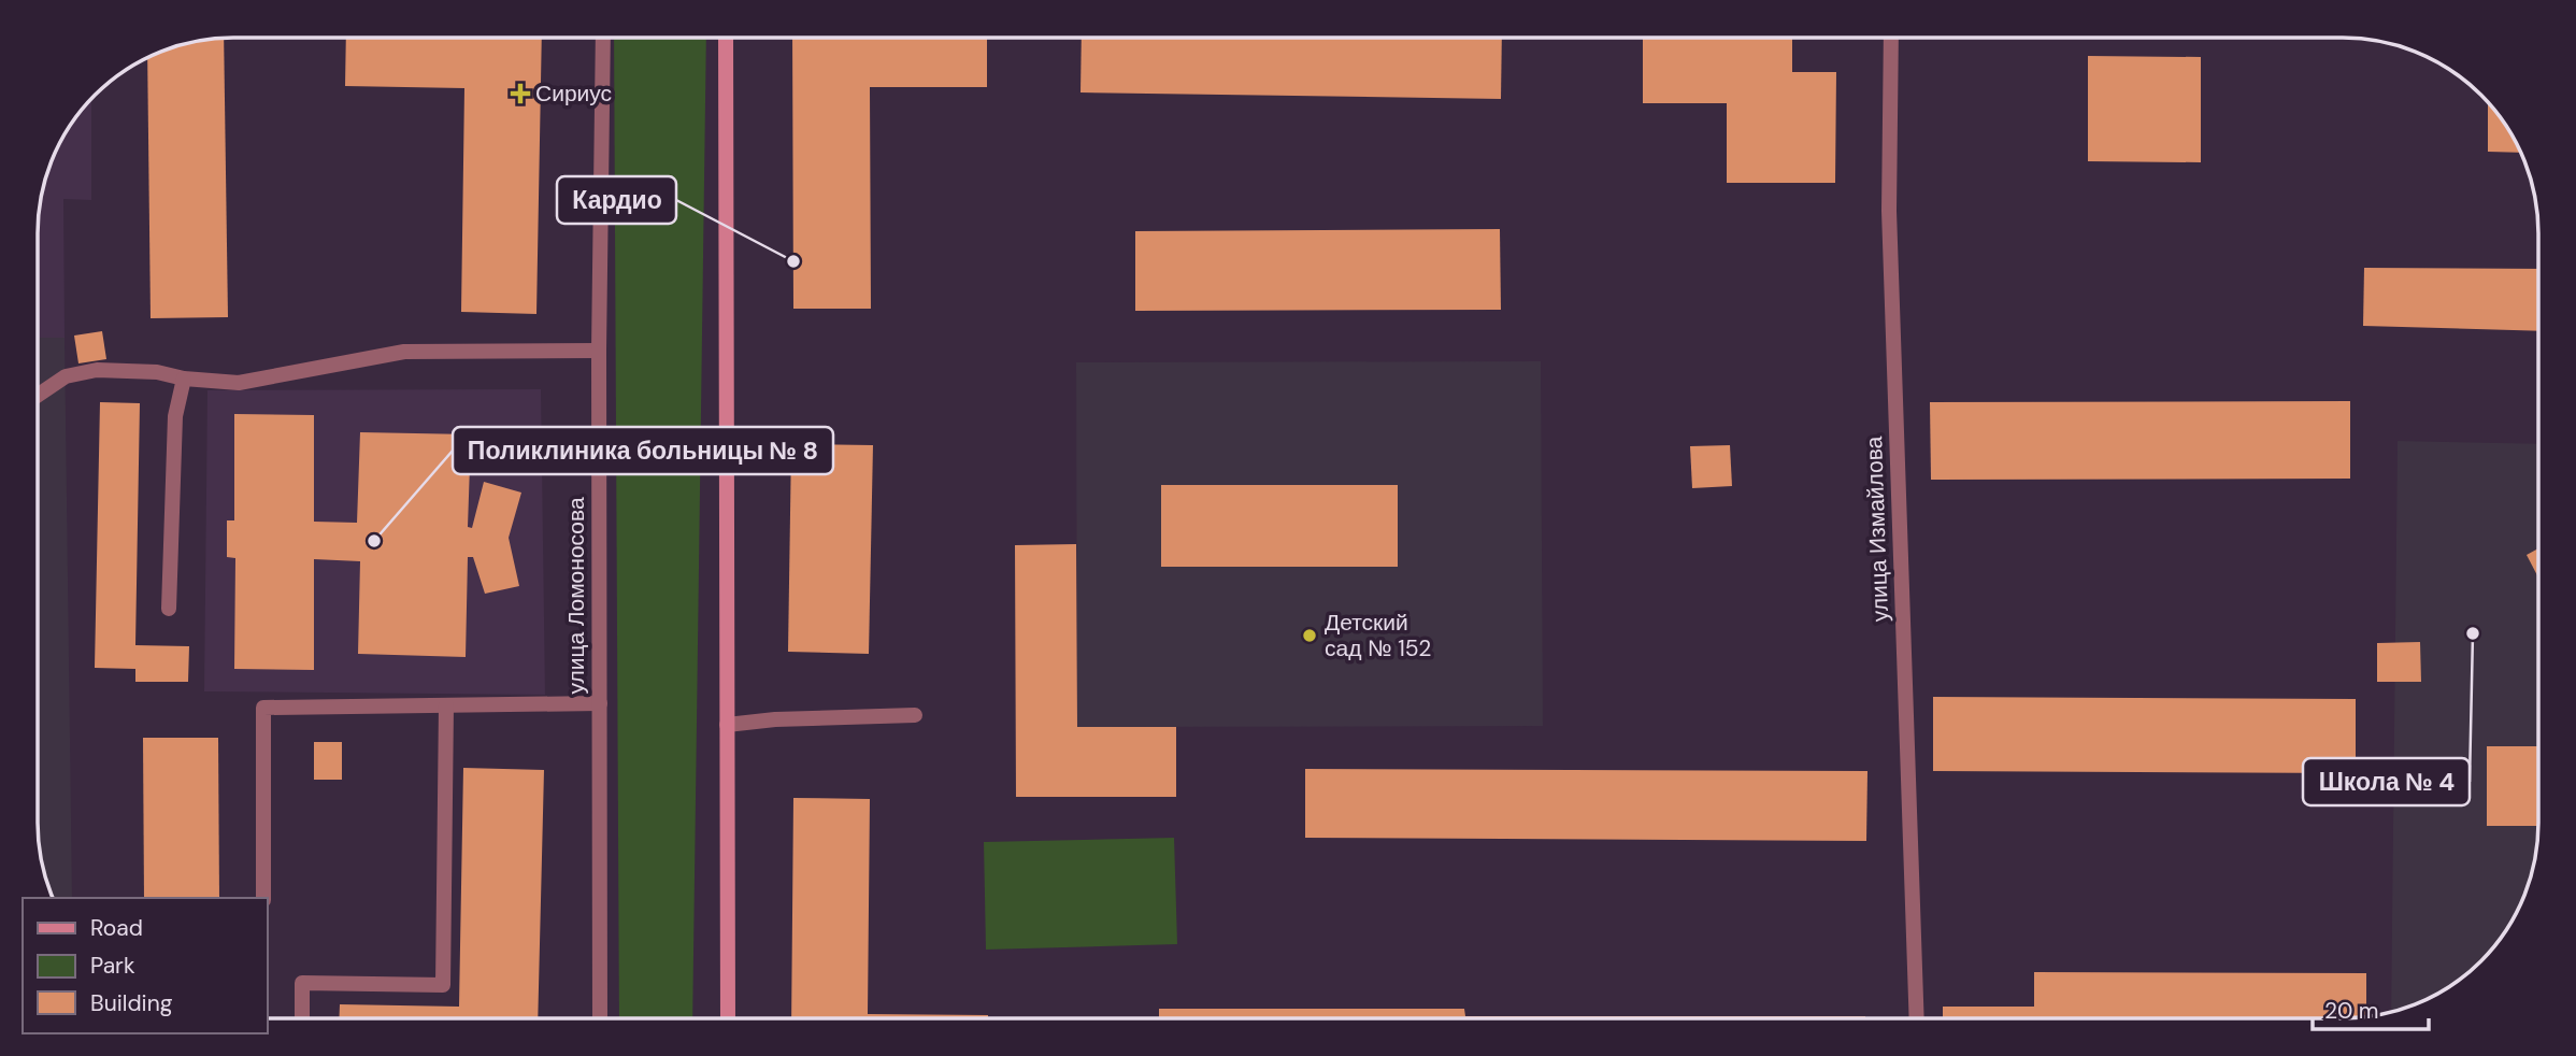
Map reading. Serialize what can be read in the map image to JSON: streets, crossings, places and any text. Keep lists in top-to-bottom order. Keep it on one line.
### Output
{"streets":{"street":["улица Измайлова","улица Ломоносова"]},"places":{"health":["Сириус"],"other":["Кардио","Поликлиника больницы № 8","Школа № 4","Детский сад № 152"]},"legend":["Road","Park","Building"],"scale_bar":"20 m"}
